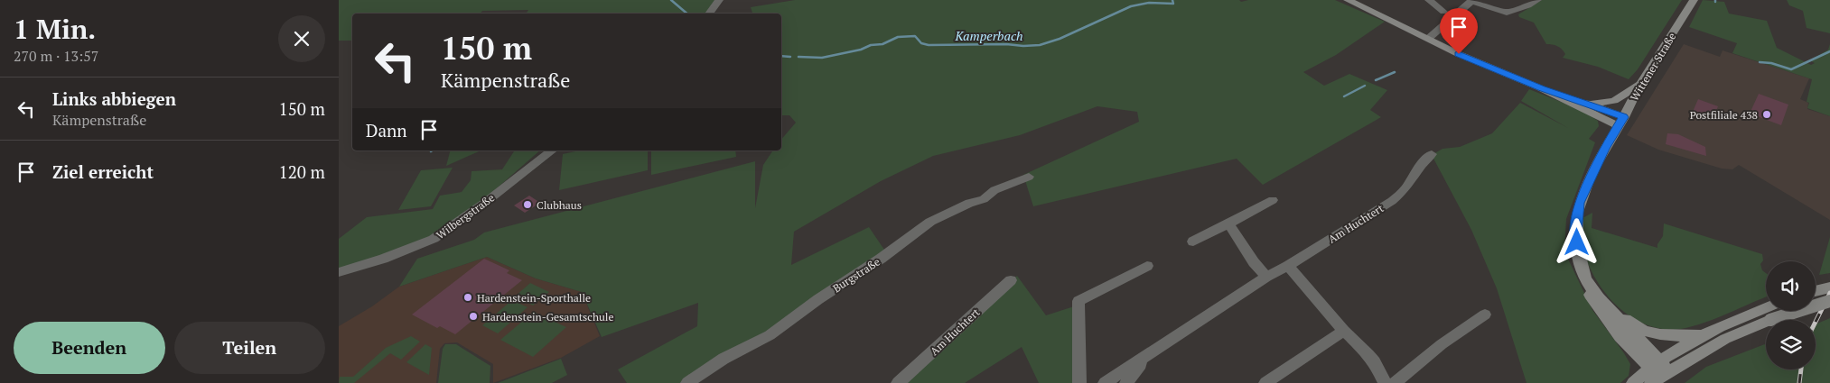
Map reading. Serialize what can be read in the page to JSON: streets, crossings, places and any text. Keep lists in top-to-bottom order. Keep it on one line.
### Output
{"streets":{"main road":["Wittener Straße"],"street":["Wilbergstraße","Am Huchtert","Burgstraße"]},"water":["Kamperbach"],"places":["Postfiliale 438","Clubhaus","Hardenstein-Sporthalle","Hardenstein-Gesamtschule"],"page":{"heading":["1 Min.","270 m · 13:57"],"turn":["150 m","Kämpenstraße"],"list":[{"name":"Links abbiegen","note":"Kämpenstraße","value":"150 m"},{"name":"Ziel erreicht","value":"120 m"}],"then":"Dann","buttons":["Beenden","Teilen"]}}
